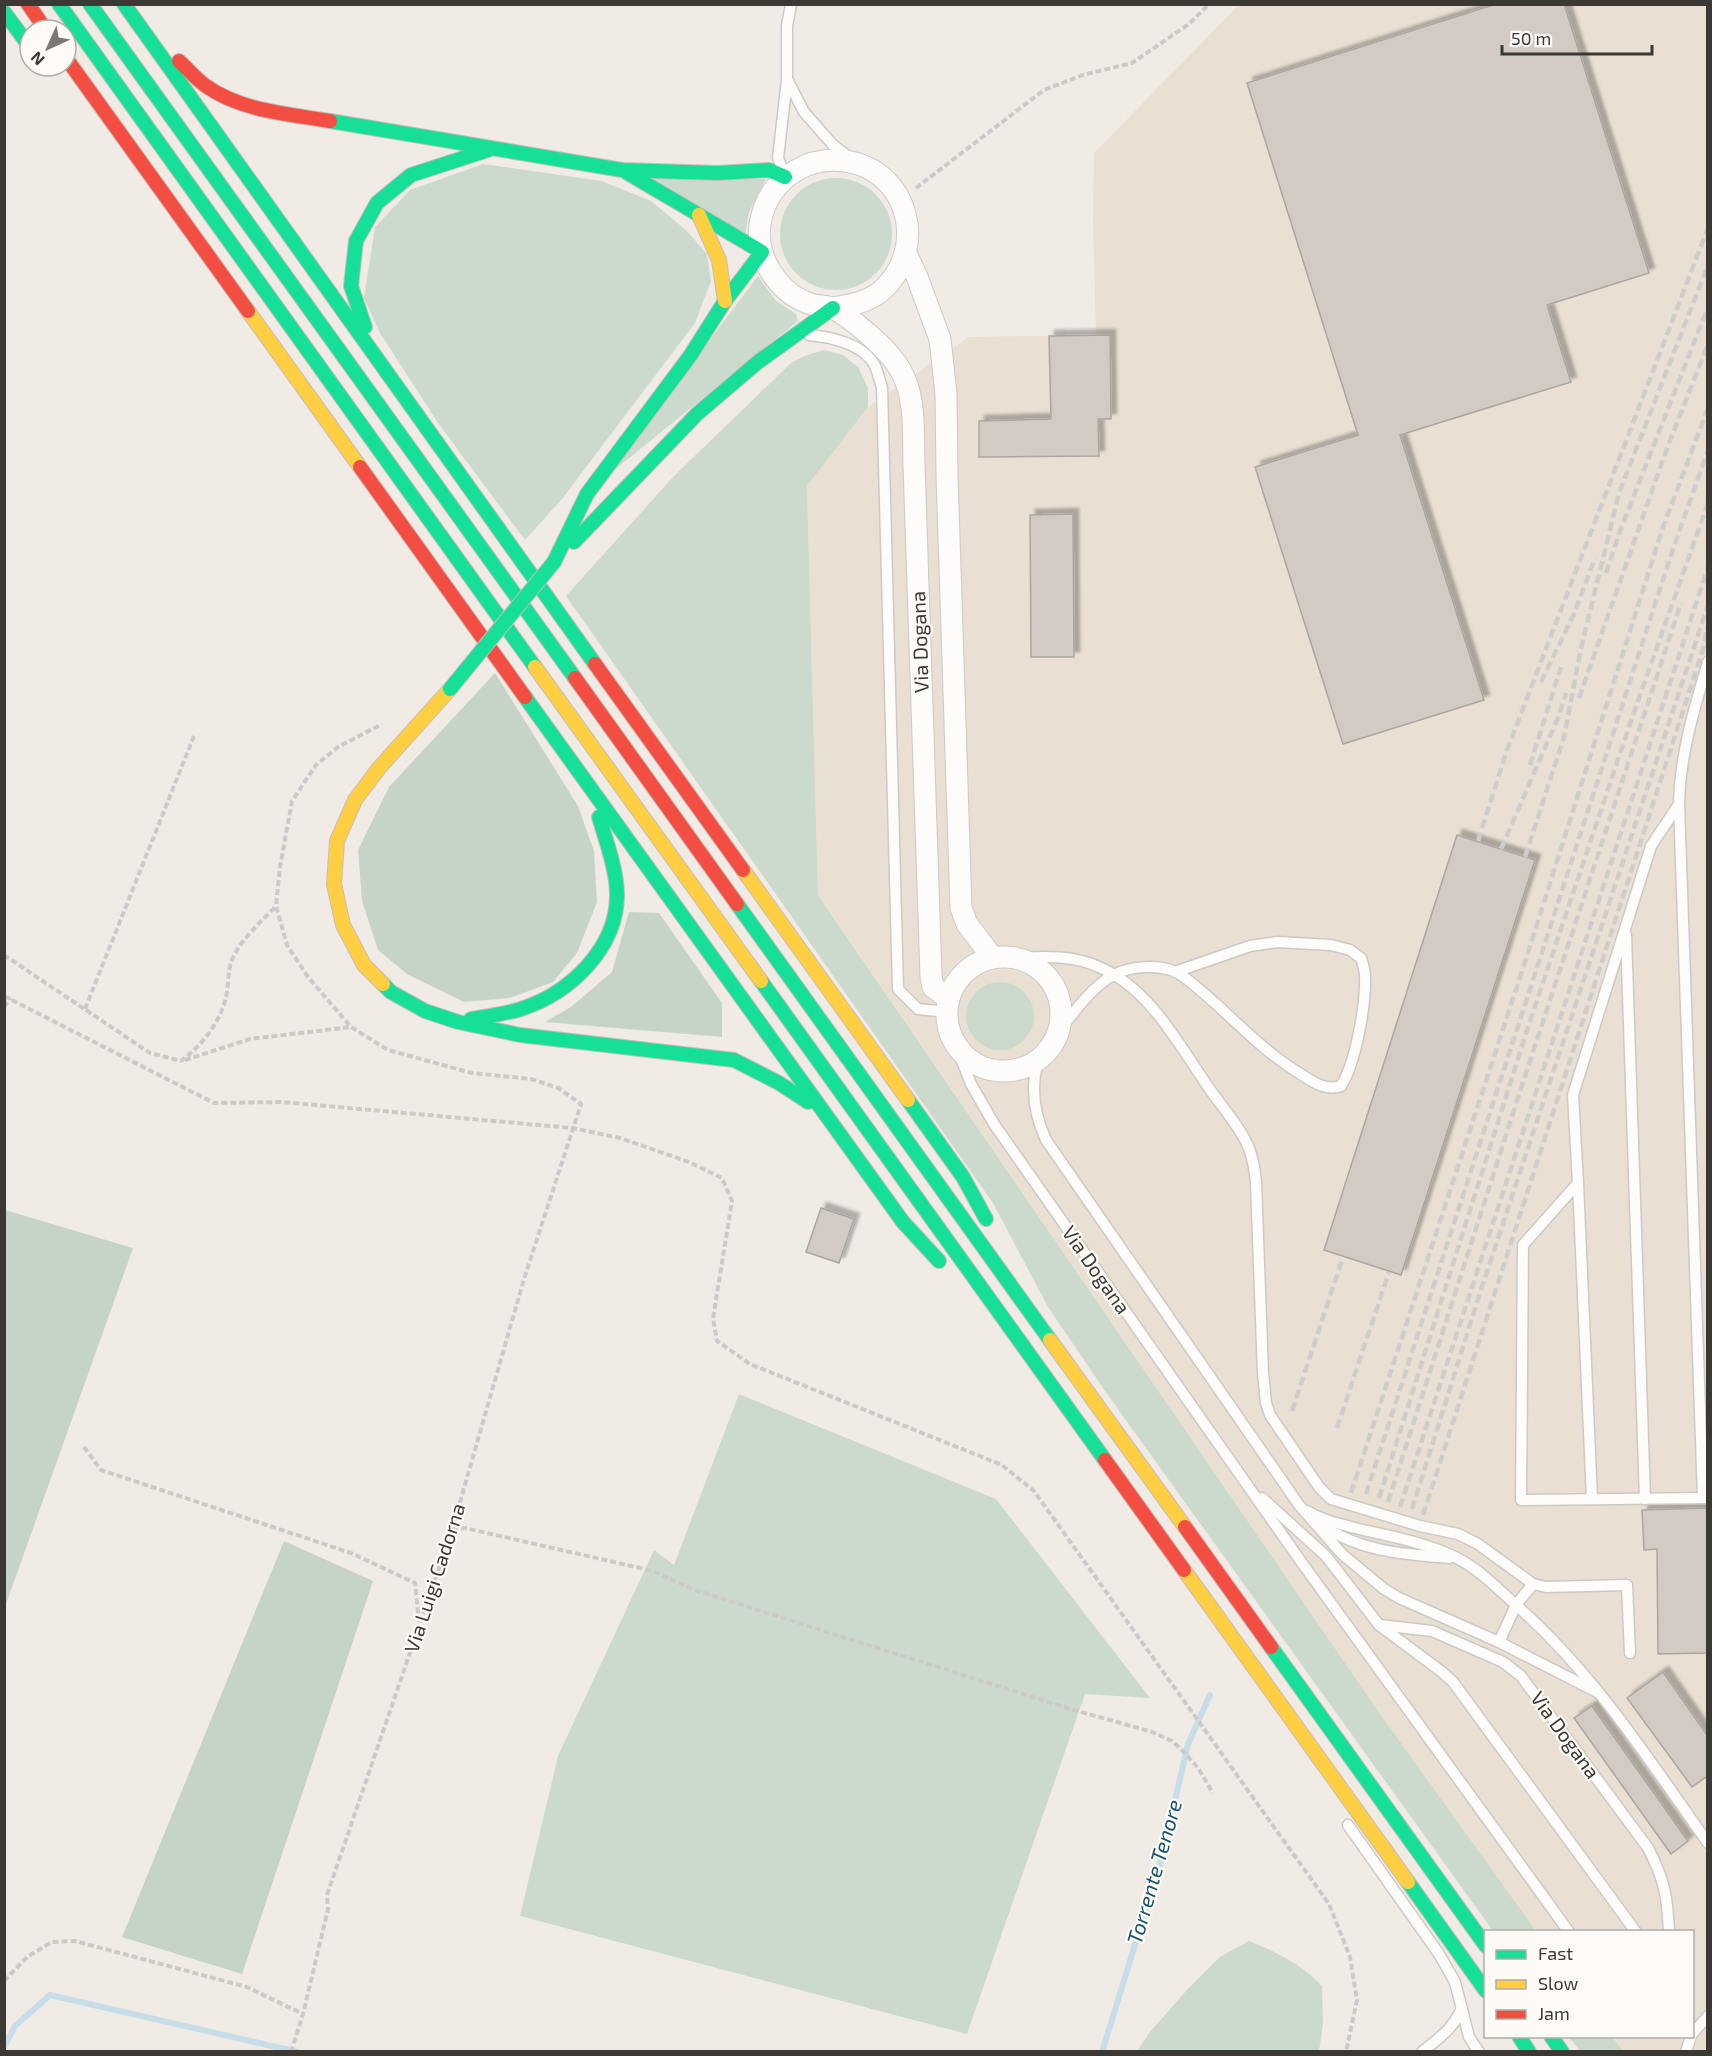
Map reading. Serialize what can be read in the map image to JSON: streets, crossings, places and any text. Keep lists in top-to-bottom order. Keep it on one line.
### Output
{"streets":{"street":["Via Dogana"],"path":["Via Luigi Cadorna"]},"water":["Torrente Tenore"],"legend":["Fast","Slow","Jam"],"scale_bar":"50 m","north":"bottom left"}
